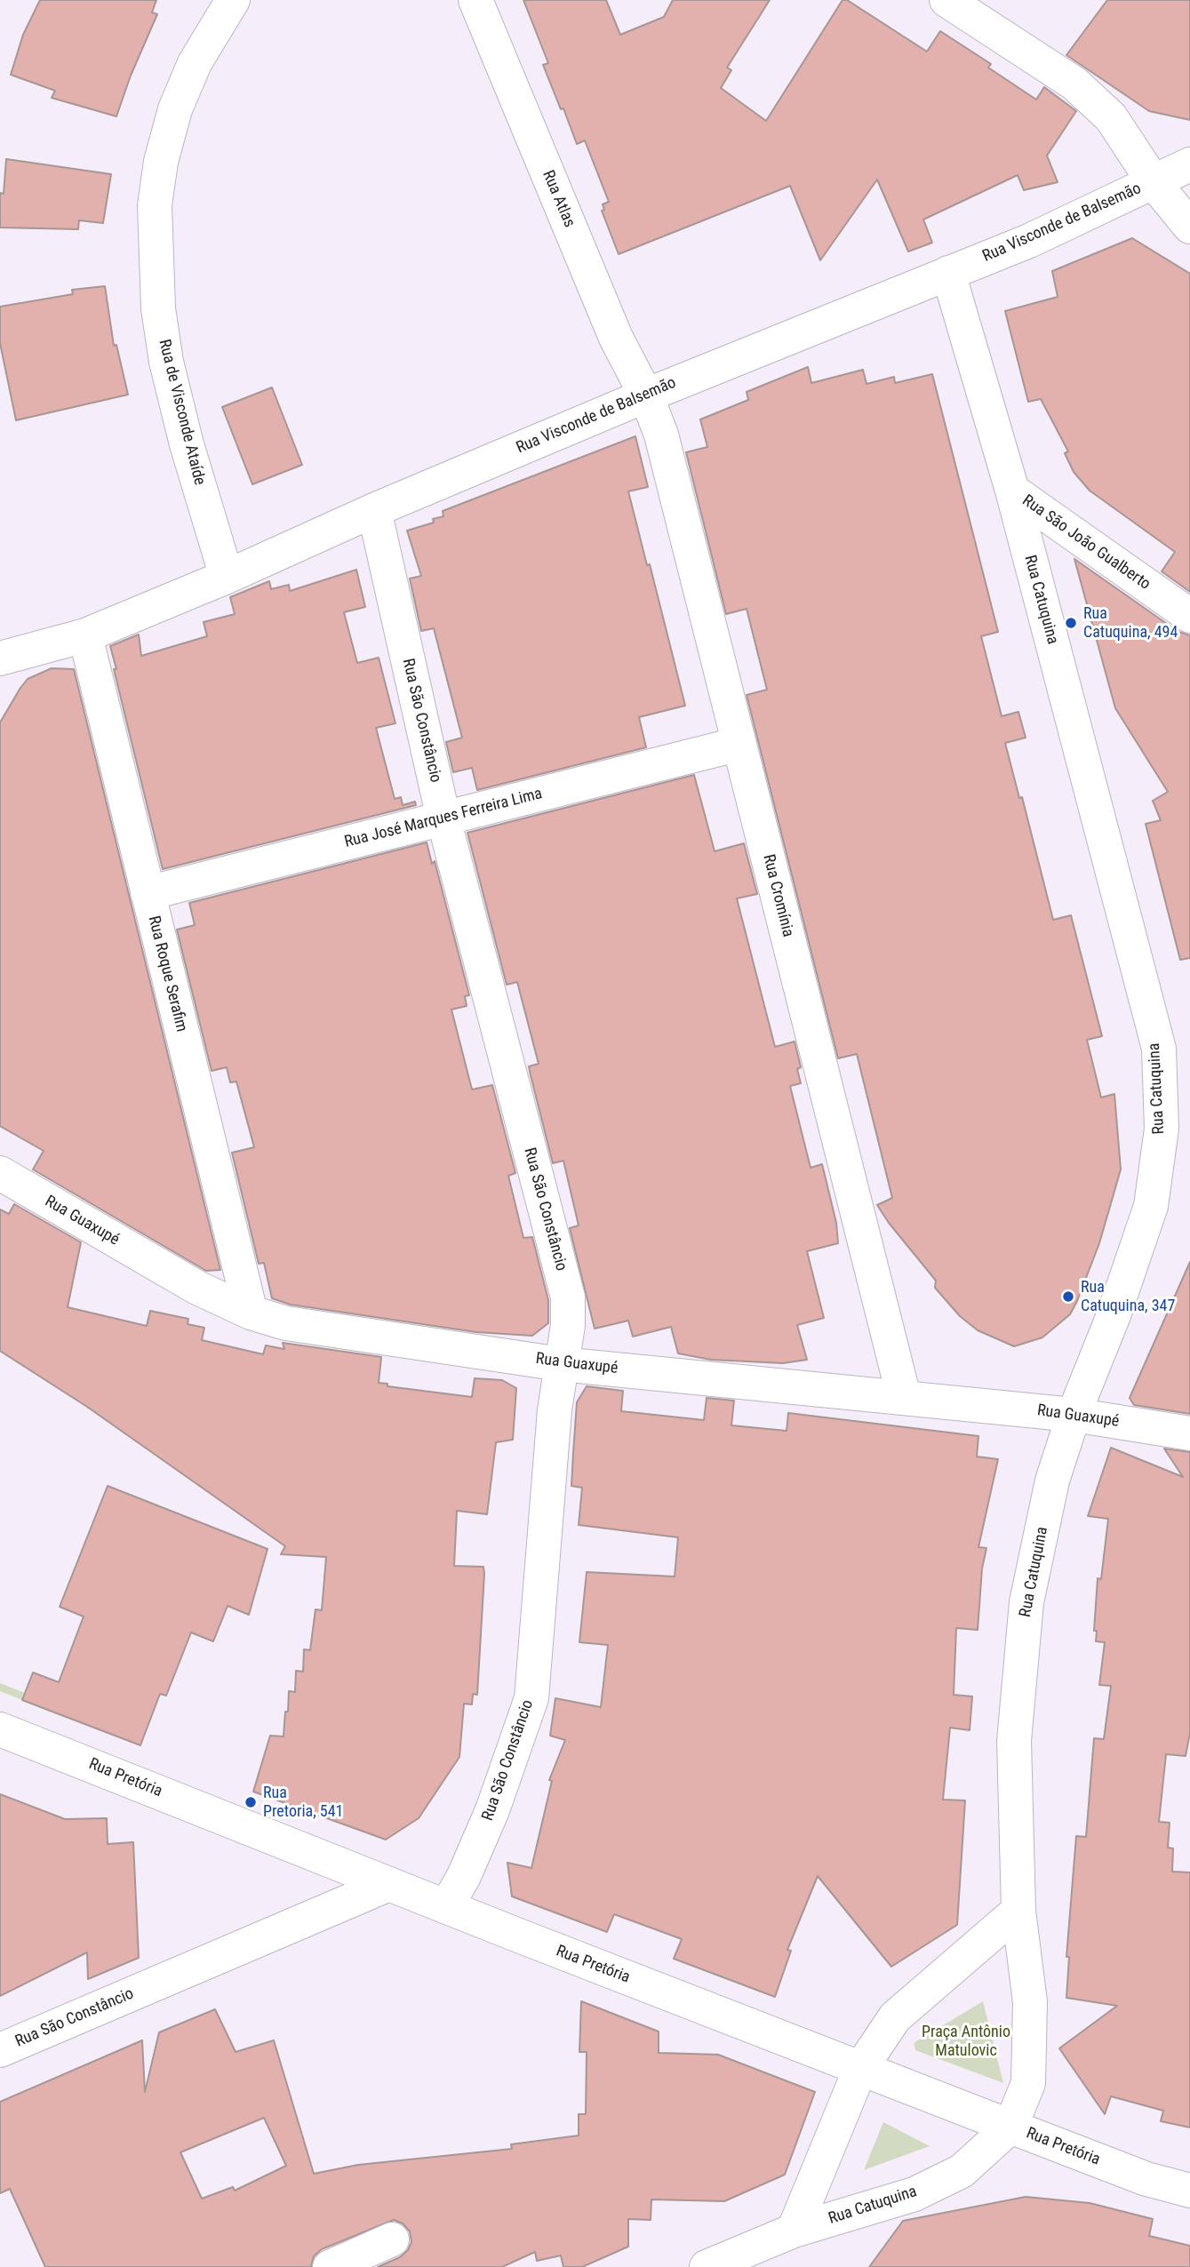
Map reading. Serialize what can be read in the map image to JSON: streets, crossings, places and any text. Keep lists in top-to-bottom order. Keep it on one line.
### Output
{"streets":{"street":["Rua Atlas","Rua Visconde de Balsemão","Rua de Visconde Ataíde","Rua São João Gualberto","Rua Catuquina","Rua São Constâncio","Rua José Marques Ferreira Lima","Rua Cromínia","Rua Roque Serafim","Rua Guaxupé","Rua Pretória"]},"crossings":[["Rua Atlas","Rua Visconde de Balsemão"],["Rua Atlas","Rua Cromínia"],["Rua Visconde de Balsemão","Rua de Visconde Ataíde"],["Rua Visconde de Balsemão","Rua Catuquina"],["Rua Visconde de Balsemão","Rua São Constâncio"],["Rua Visconde de Balsemão","Rua Cromínia"],["Rua Visconde de Balsemão","Rua Roque Serafim"],["Rua São João Gualberto","Rua Catuquina"],["Rua Catuquina","Rua Guaxupé"],["Rua Catuquina","Rua Pretória"],["Rua São Constâncio","Rua José Marques Ferreira Lima"],["Rua São Constâncio","Rua Guaxupé"],["Rua São Constâncio","Rua Pretória"],["Rua José Marques Ferreira Lima","Rua Cromínia"],["Rua José Marques Ferreira Lima","Rua Roque Serafim"],["Rua Cromínia","Rua Guaxupé"],["Rua Roque Serafim","Rua Guaxupé"]],"parks":["Praça Antônio Matulovic"],"places":["Rua Catuquina, 494","Rua Catuquina, 347","Rua Pretoria, 541"]}
